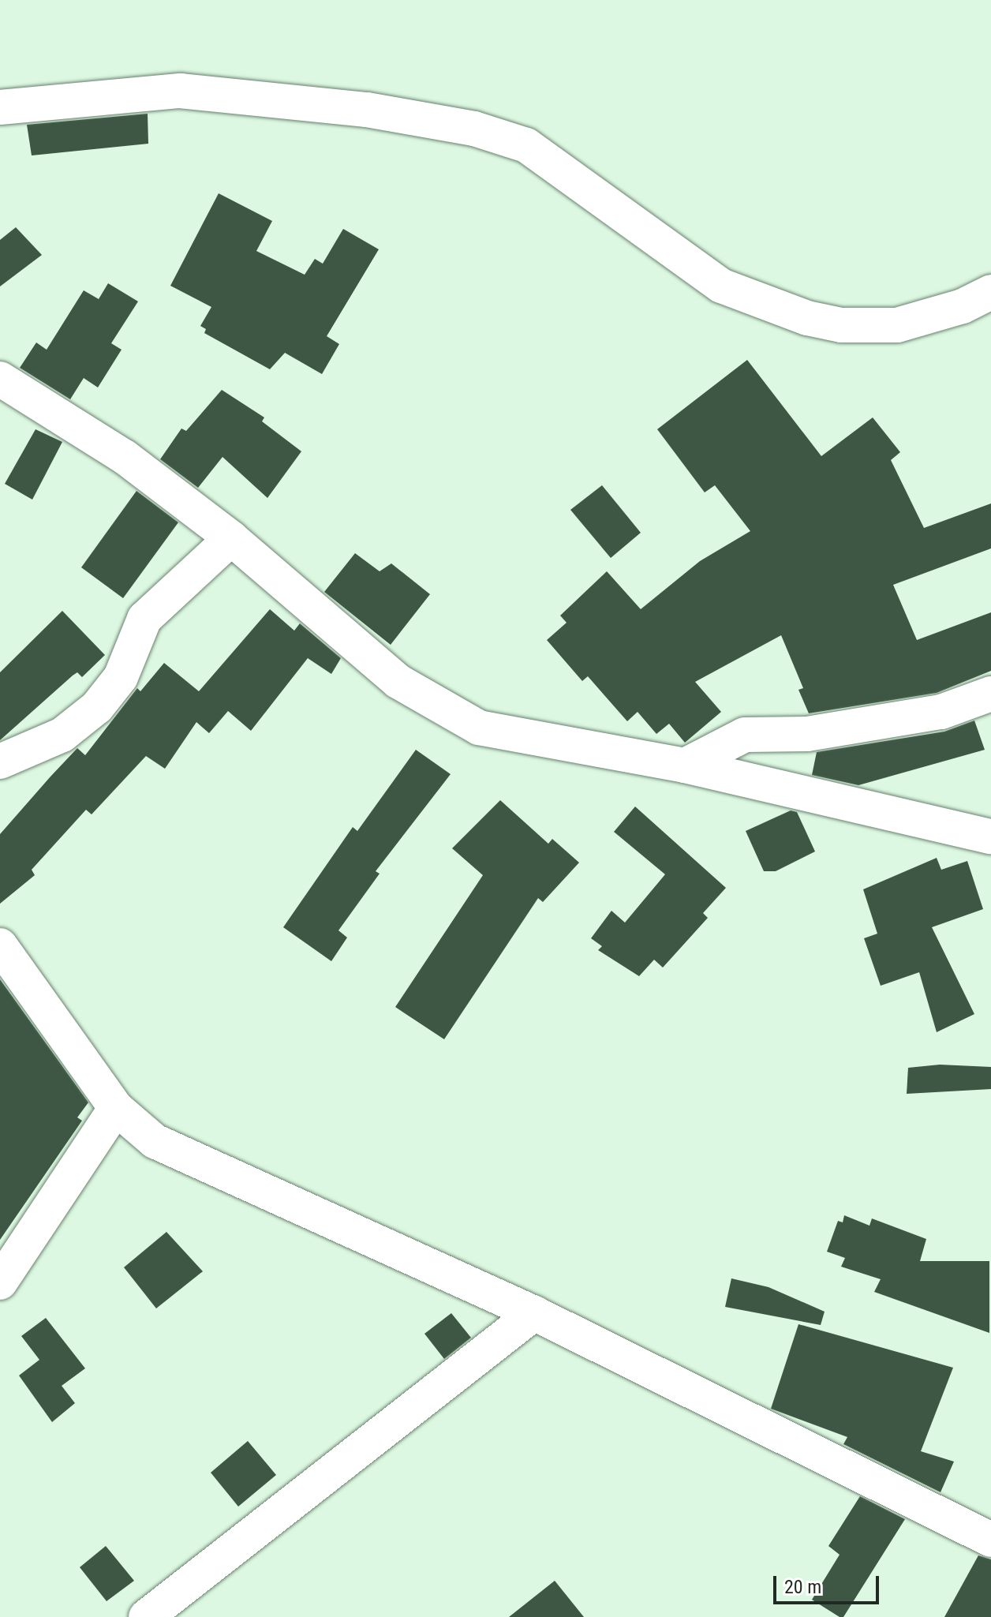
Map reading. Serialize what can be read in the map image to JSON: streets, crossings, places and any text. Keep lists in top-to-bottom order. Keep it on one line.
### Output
{"scale_bar":"20 m"}
